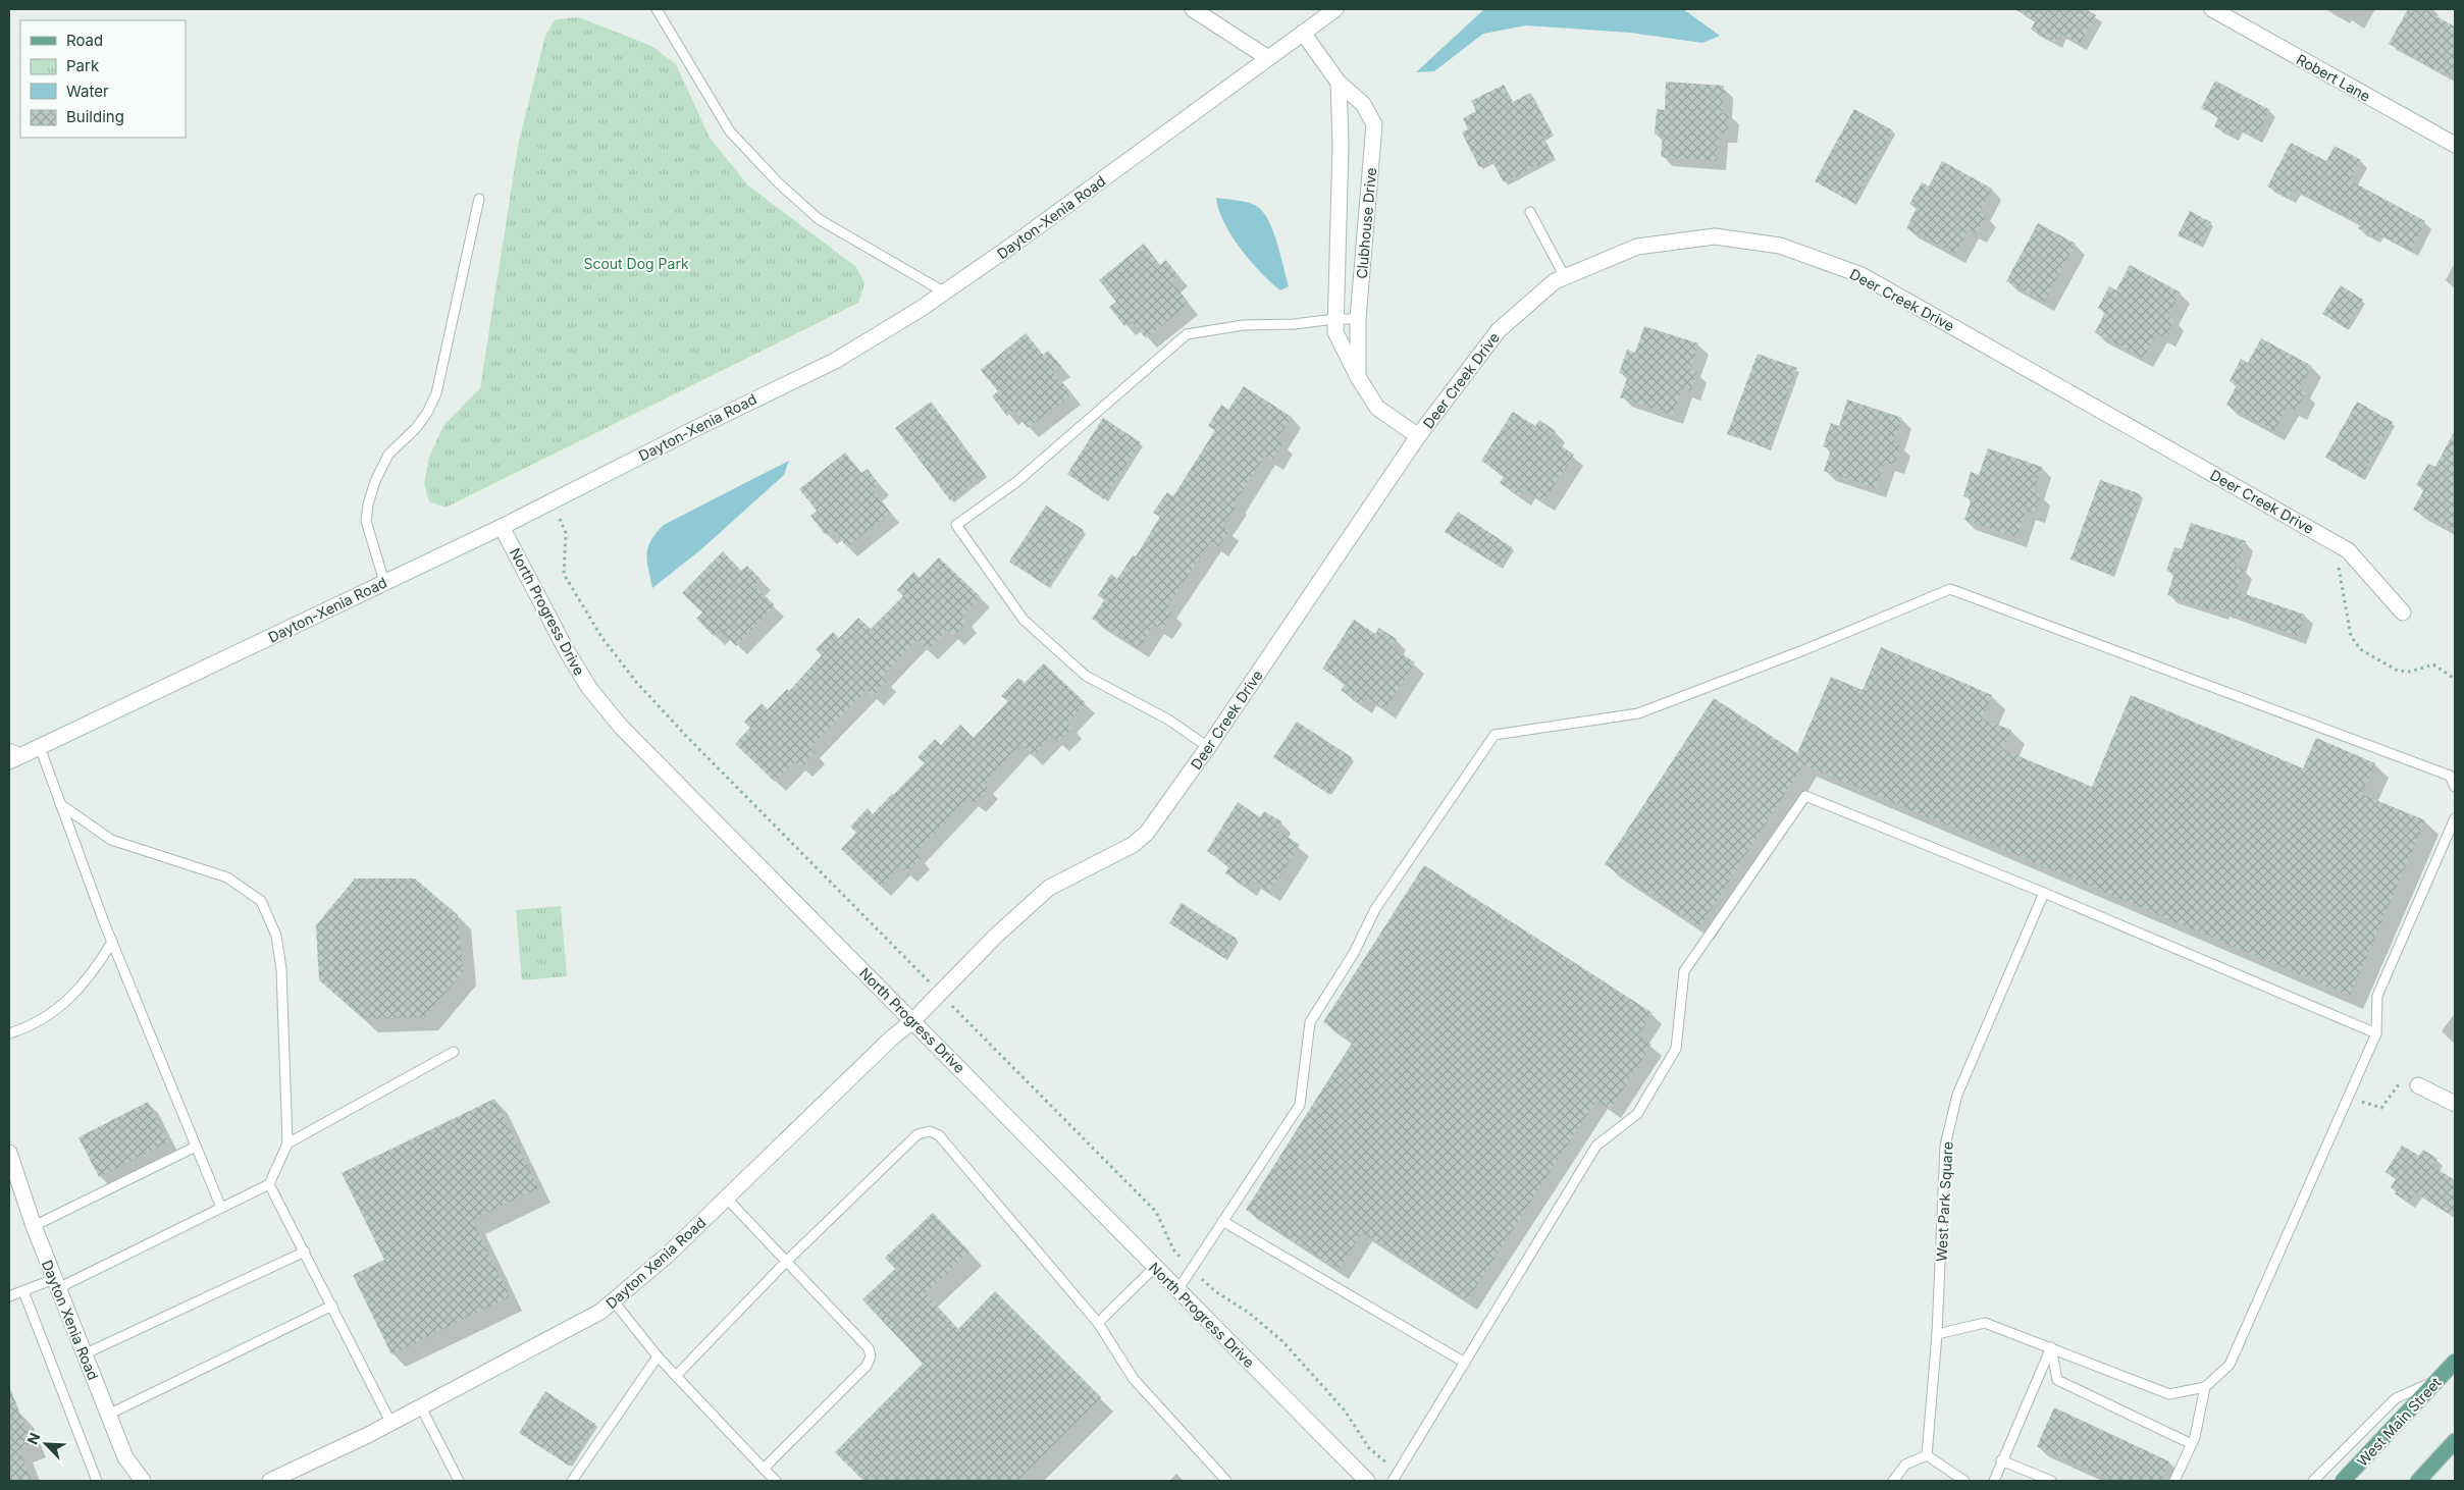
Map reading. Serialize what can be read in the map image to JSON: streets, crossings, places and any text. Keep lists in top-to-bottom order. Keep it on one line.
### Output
{"streets":{"main road":["West Main Street"],"street":["Robert Lane","Dayton-Xenia Road","Clubhouse Drive","Deer Creek Drive","North Progress Drive","Dayton Xenia Road"],"lane":["West Park Square"]},"crossings":[["Dayton-Xenia Road","Clubhouse Drive"],["Dayton-Xenia Road","North Progress Drive"],["Clubhouse Drive","Deer Creek Drive"],["Deer Creek Drive","North Progress Drive"],["Deer Creek Drive","Dayton Xenia Road"],["North Progress Drive","Dayton Xenia Road"]],"parks":["Scout Dog Park"],"legend":["Road","Park","Water","Building"],"north":"top left"}
